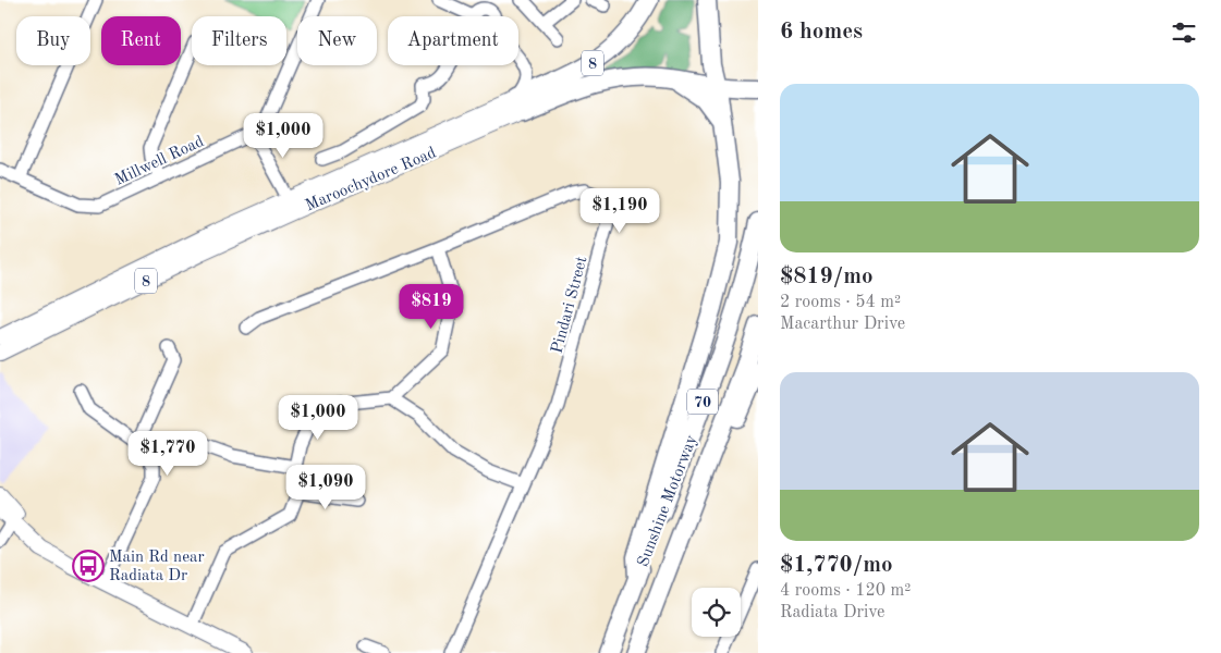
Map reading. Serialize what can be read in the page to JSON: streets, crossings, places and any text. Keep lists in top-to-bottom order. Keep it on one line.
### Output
{"streets":{"highway":["8","Maroochydore Road","70","Sunshine Motorway"],"street":["Millwell Road","Pindari Street"]},"places":{"bus stop":["Main Rd near Radiata Dr"]},"page":{"heading":"6 homes","chip":["Buy","Rent","Filters","New","Apartment"],"list":[{"name":"$819/mo","note":"2 rooms · 54 m² · Macarthur Drive"},{"name":"$1,770/mo","note":"4 rooms · 120 m² · Radiata Drive"}],"price":["$1,000","$1,190","$819","$1,000","$1,770","$1,090"]}}
